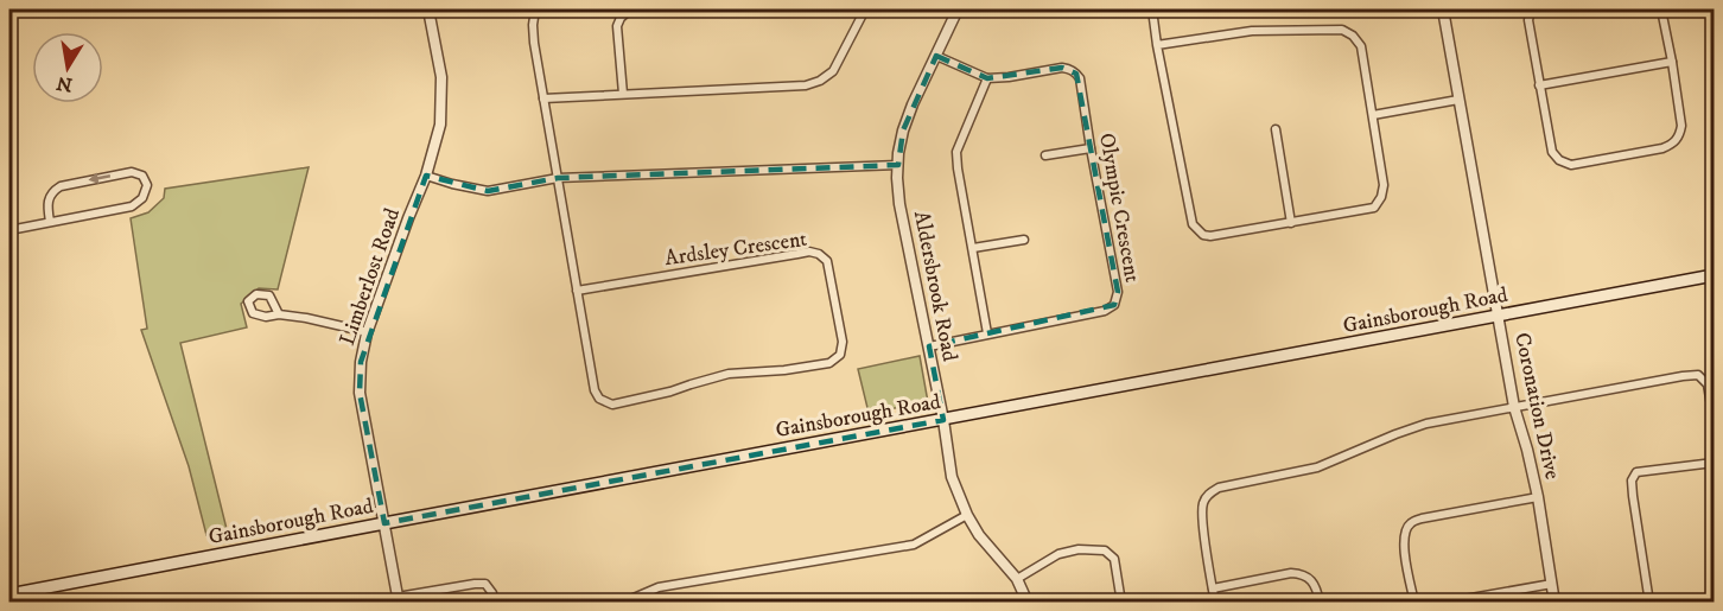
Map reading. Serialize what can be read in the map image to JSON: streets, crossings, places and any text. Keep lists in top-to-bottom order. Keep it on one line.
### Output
{"streets":{"main road":["Gainsborough Road"],"street":["Olympic Crescent","Ardsley Crescent","Limberlost Road","Aldersbrook Road","Coronation Drive"]},"crossings":[["Olympic Crescent","Aldersbrook Road"],["Limberlost Road","Gainsborough Road"],["Aldersbrook Road","Gainsborough Road"],["Gainsborough Road","Coronation Drive"]],"north":"bottom"}
